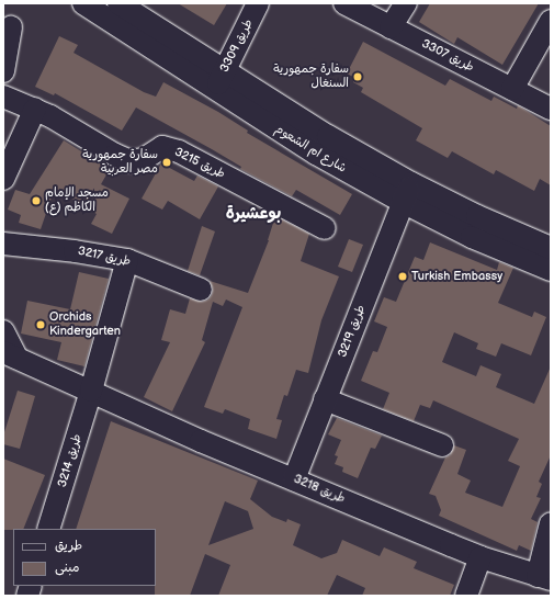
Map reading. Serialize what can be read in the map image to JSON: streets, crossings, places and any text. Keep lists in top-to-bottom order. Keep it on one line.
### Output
{"streets":{"street":["طريق 3309","طريق 3307","شارع ام الشعوم","طريق 3215","طريق 3217","طريق 3219","طريق 3214","طريق 3218"]},"crossings":[["طريق 3309","شارع ام الشعوم"],["شارع ام الشعوم","طريق 3219"],["طريق 3219","طريق 3218"],["طريق 3214","طريق 3218"]],"districts":["بوعشيرة"],"places":["سفارة جمهورية السنغال","سفارة جمهورية مصر العربية","مسجد الإمام الكاظم (ع)","Turkish Embassy","Orchids Kindergarten"],"legend":["طريق","مبنى"]}
